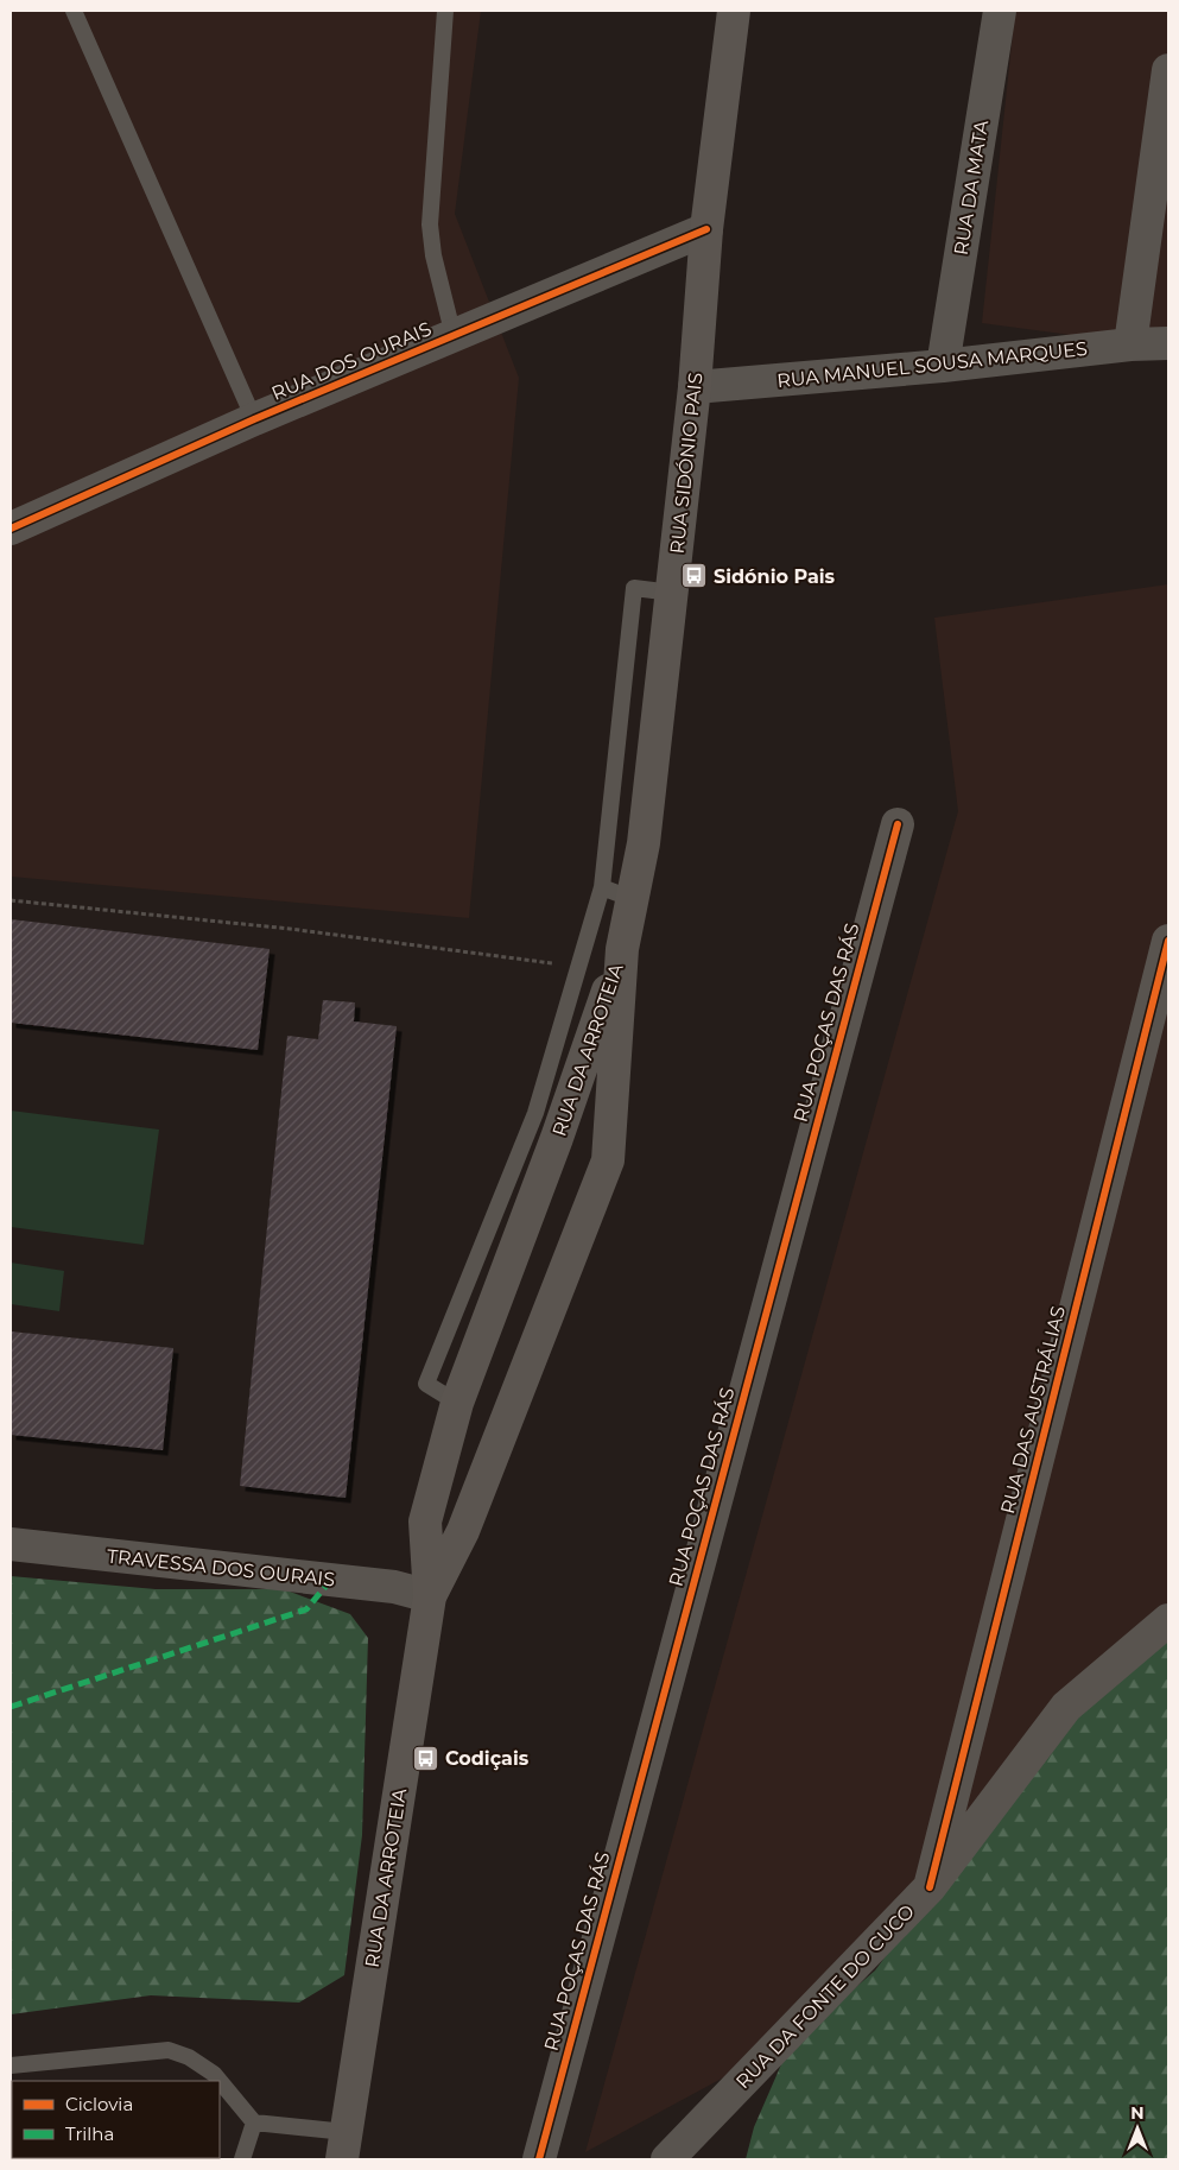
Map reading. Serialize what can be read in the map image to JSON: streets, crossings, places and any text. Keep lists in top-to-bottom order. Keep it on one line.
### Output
{"streets":{"main road":["RUA SIDÓNIO PAIS","RUA DA ARROTEIA"],"street":["RUA DA MATA","RUA DOS OURAIS","RUA MANUEL SOUSA MARQUES","RUA POÇAS DAS RÁS","RUA DAS AUSTRÁLIAS","TRAVESSA DOS OURAIS","RUA DA FONTE DO CUCO"]},"crossings":[["RUA DA MATA","RUA MANUEL SOUSA MARQUES"],["RUA DOS OURAIS","RUA SIDÓNIO PAIS"],["RUA MANUEL SOUSA MARQUES","RUA SIDÓNIO PAIS"],["RUA SIDÓNIO PAIS","RUA DA ARROTEIA"],["RUA DA ARROTEIA","TRAVESSA DOS OURAIS"],["RUA DAS AUSTRÁLIAS","RUA DA FONTE DO CUCO"]],"places":{"bus stop":["Sidónio Pais","Codiçais"]},"legend":["Ciclovia","Trilha"],"north":"top"}
